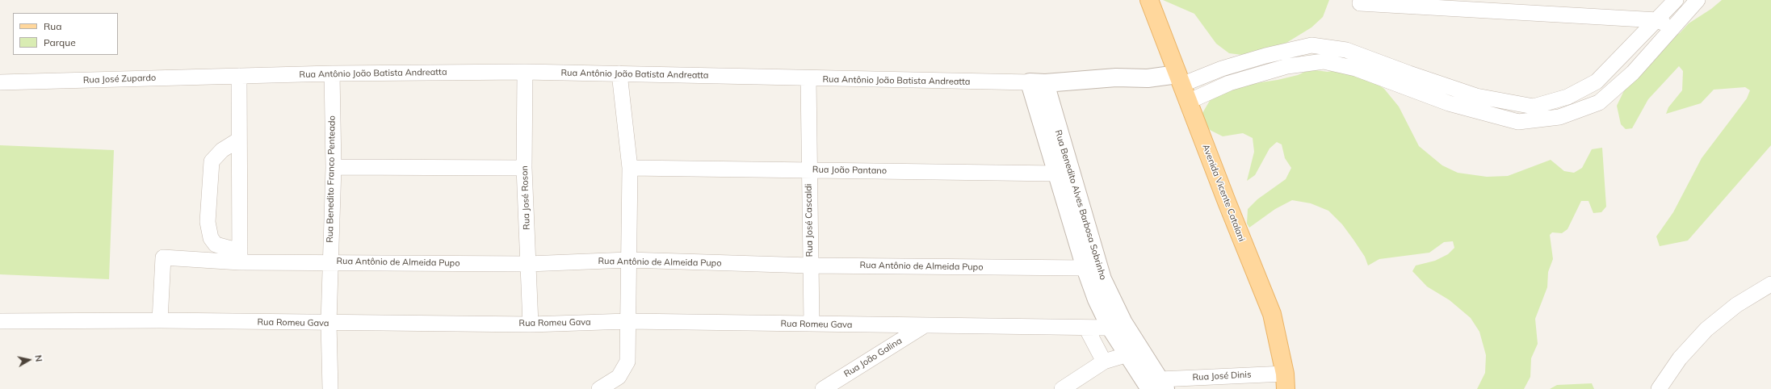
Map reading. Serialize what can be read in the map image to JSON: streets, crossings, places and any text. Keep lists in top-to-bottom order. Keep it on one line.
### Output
{"streets":{"main road":["Avenida Vicente Catalani"],"street":["Rua Antônio João Batista Andreatta","Rua José Zupardo","Rua João Pantano","Rua Benedito Franco Penteado","Rua José Roson","Rua Benedito Alves Barbosa Sobrinho","Rua José Cascaldi","Rua Antônio de Almeida Pupo","Rua Romeu Gava","Rua João Galina","Rua José Dinis"]},"crossings":[["Rua Antônio João Batista Andreatta","Rua José Zupardo"],["Rua Antônio João Batista Andreatta","Rua Benedito Franco Penteado"],["Rua Antônio João Batista Andreatta","Avenida Vicente Catalani"],["Rua Antônio João Batista Andreatta","Rua José Roson"],["Rua Antônio João Batista Andreatta","Rua Benedito Alves Barbosa Sobrinho"],["Rua Antônio João Batista Andreatta","Rua José Cascaldi"],["Rua João Pantano","Rua Benedito Alves Barbosa Sobrinho"],["Rua João Pantano","Rua José Cascaldi"],["Rua Benedito Franco Penteado","Rua Antônio de Almeida Pupo"],["Rua Benedito Franco Penteado","Rua Romeu Gava"],["Avenida Vicente Catalani","Rua José Dinis"],["Rua José Roson","Rua Antônio de Almeida Pupo"],["Rua José Roson","Rua Romeu Gava"],["Rua Benedito Alves Barbosa Sobrinho","Rua Antônio de Almeida Pupo"],["Rua Benedito Alves Barbosa Sobrinho","Rua Romeu Gava"],["Rua Benedito Alves Barbosa Sobrinho","Rua José Dinis"],["Rua José Cascaldi","Rua Antônio de Almeida Pupo"],["Rua José Cascaldi","Rua Romeu Gava"],["Rua Antônio de Almeida Pupo","Rua Romeu Gava"],["Rua Romeu Gava","Rua João Galina"]],"legend":["Rua","Parque"],"north":"right"}
